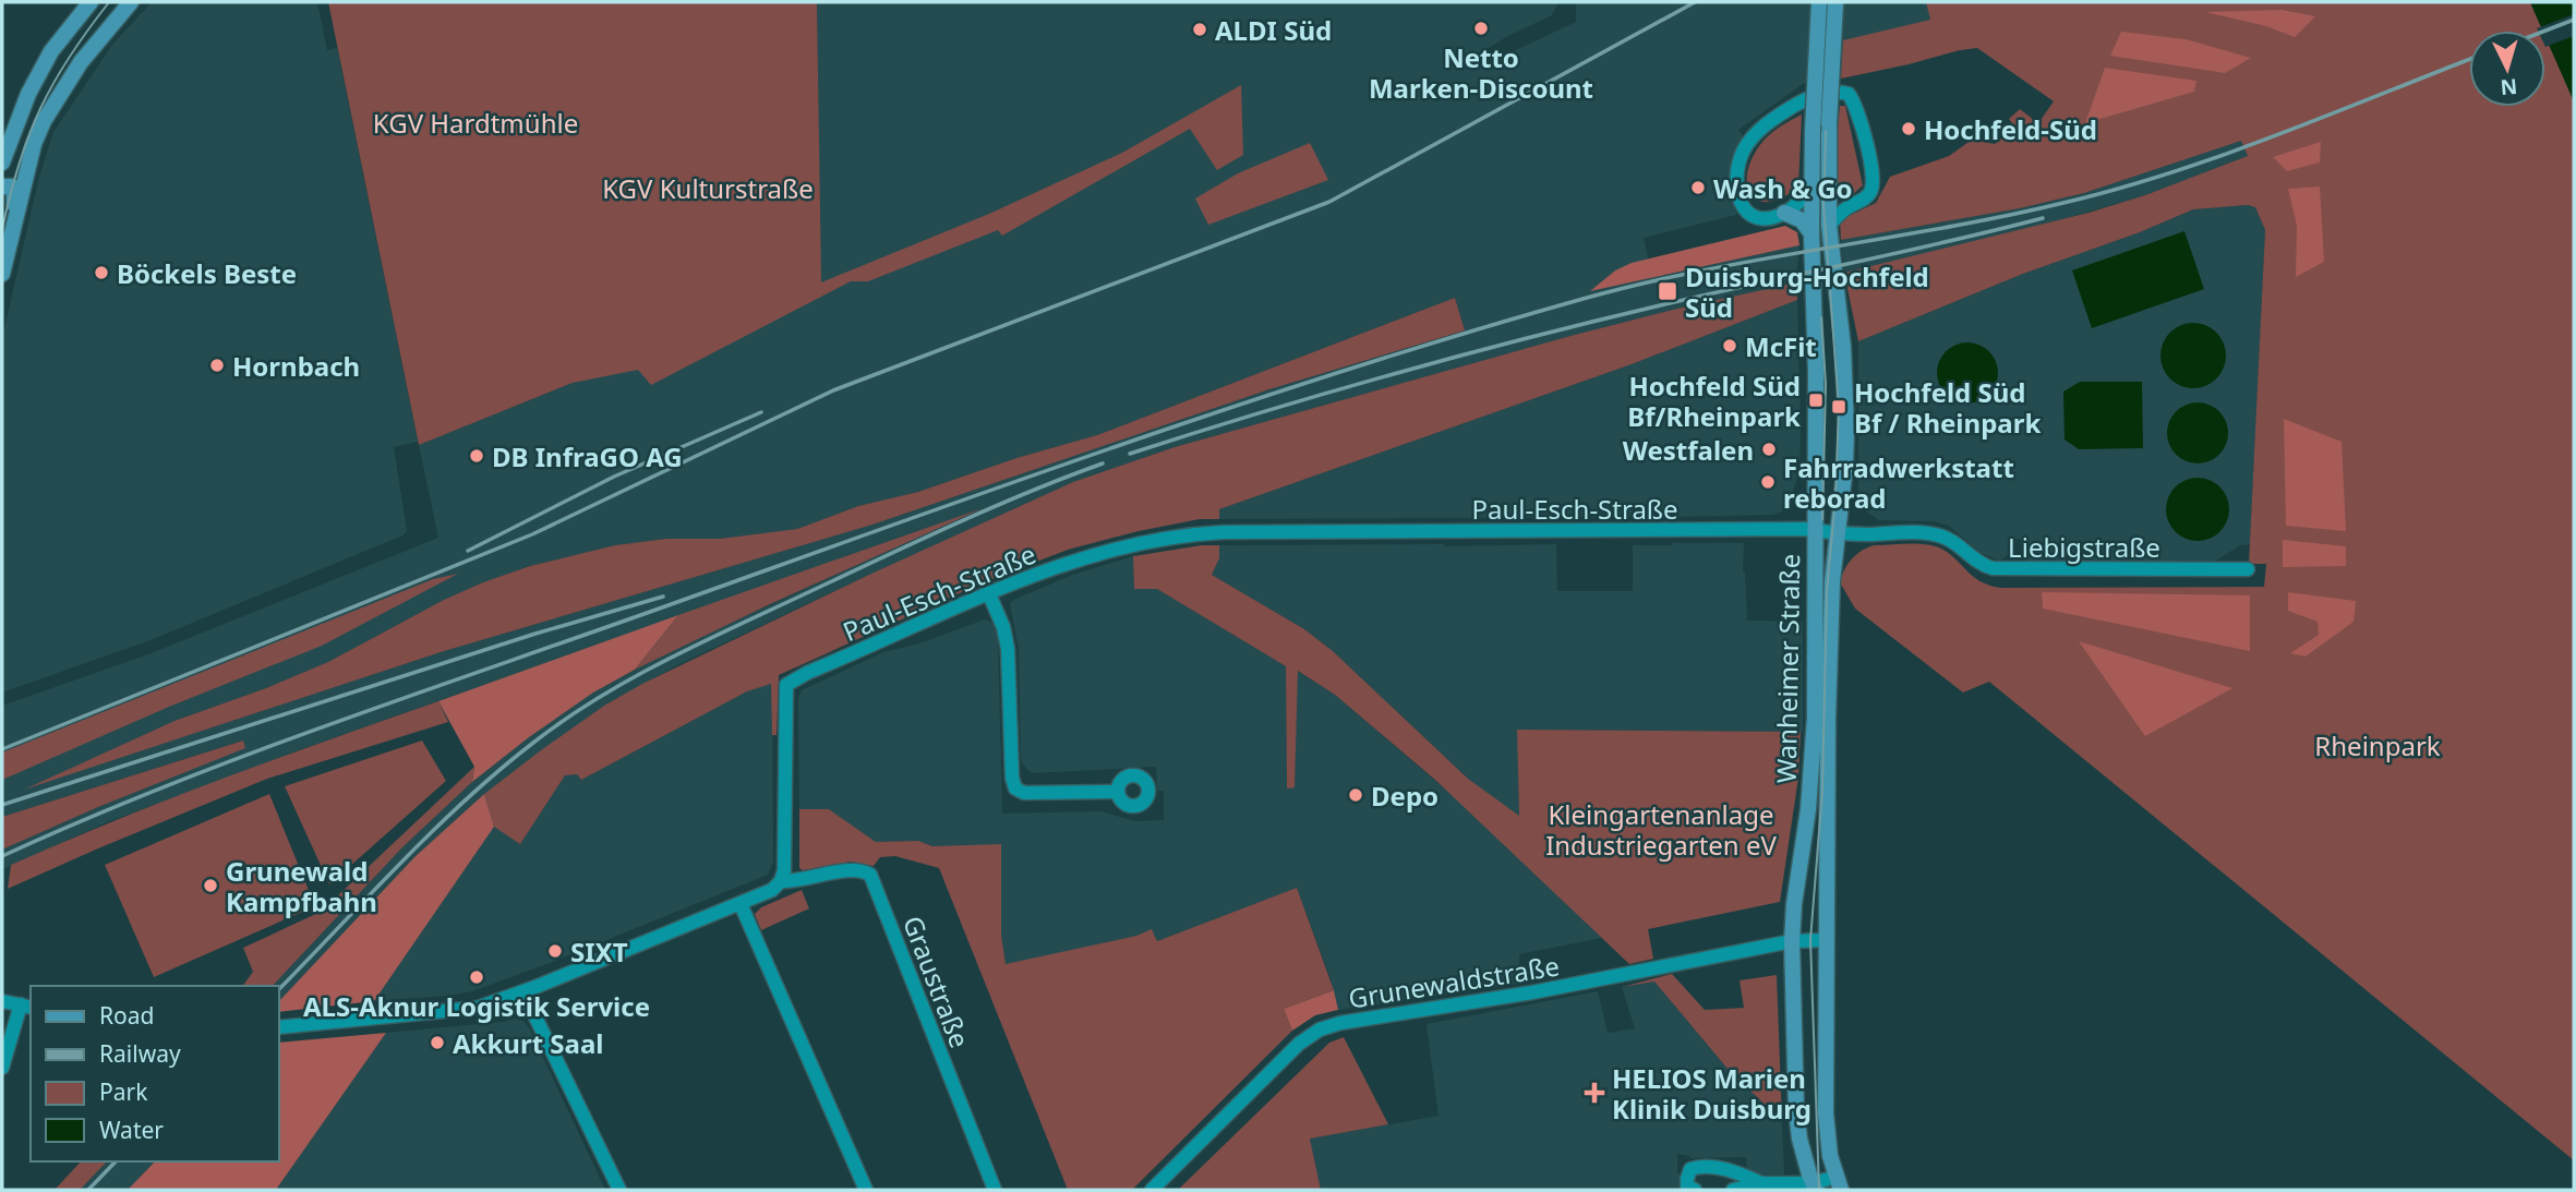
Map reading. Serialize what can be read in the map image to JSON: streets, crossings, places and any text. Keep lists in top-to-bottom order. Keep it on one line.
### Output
{"streets":{"street":["Paul-Esch-Straße","Liebigstraße","Wanheimer Straße","Graustraße","Grunewaldstraße"]},"crossings":[["Paul-Esch-Straße","Liebigstraße"],["Paul-Esch-Straße","Wanheimer Straße"],["Paul-Esch-Straße","Graustraße"],["Liebigstraße","Wanheimer Straße"],["Wanheimer Straße","Grunewaldstraße"]],"parks":["KGV Hardtmühle","KGV Kulturstraße","Rheinpark","Kleingartenanlage Industriegarten eV"],"places":{"other":["Netto Marken-Discount","ALDI Süd","Hochfeld-Süd","Wash & Go","Böckels Beste","McFit","Hornbach","Westfalen","DB InfraGO AG","Fahrradwerkstatt reborad","Depo","Grunewald Kampfbahn","SIXT","ALS-Aknur Logistik Service","Akkurt Saal"],"transit":["Duisburg-Hochfeld Süd","Hochfeld Süd Bf/Rheinpark","Hochfeld Süd Bf / Rheinpark"],"health":["HELIOS Marien Klinik Duisburg"]},"legend":["Road","Railway","Park","Water"],"north":"bottom"}
